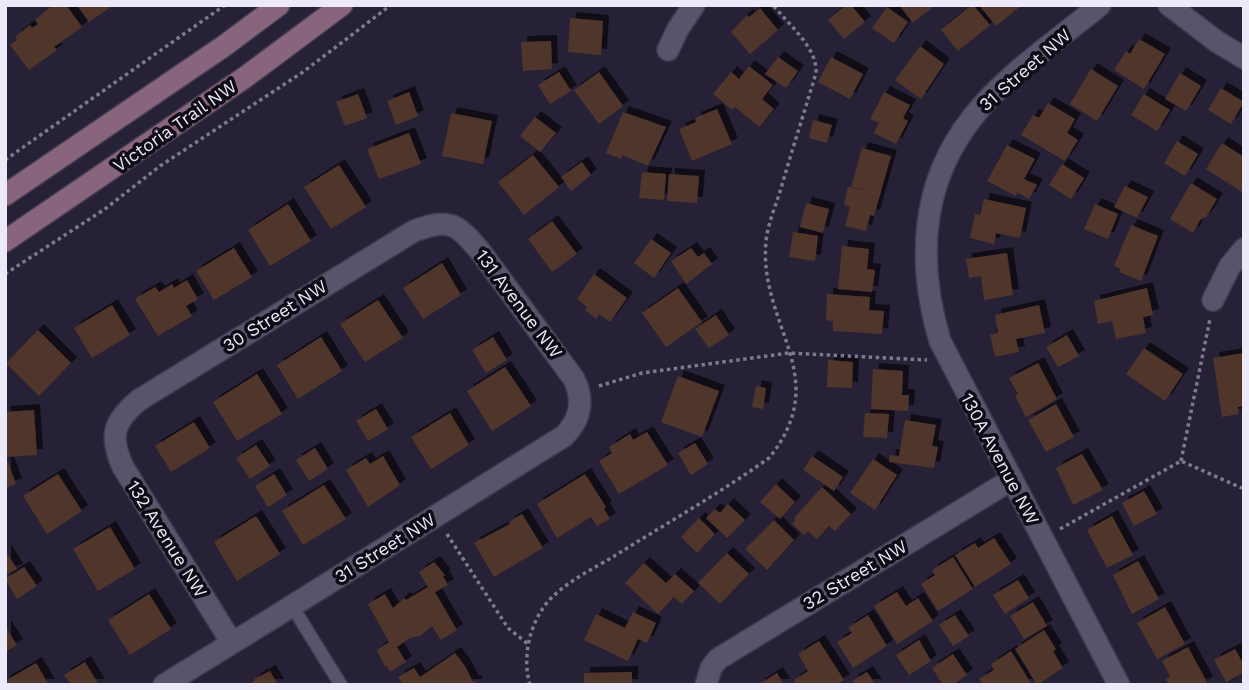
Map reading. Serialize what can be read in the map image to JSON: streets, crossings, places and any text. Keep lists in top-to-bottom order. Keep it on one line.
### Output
{"streets":{"main road":["Victoria Trail NW"],"street":["31 Street NW","131 Avenue NW","30 Street NW","130A Avenue NW","132 Avenue NW","32 Street NW"]},"crossings":[["31 Street NW","131 Avenue NW"],["31 Street NW","130A Avenue NW"],["31 Street NW","132 Avenue NW"],["131 Avenue NW","30 Street NW"],["30 Street NW","132 Avenue NW"],["130A Avenue NW","32 Street NW"]]}
